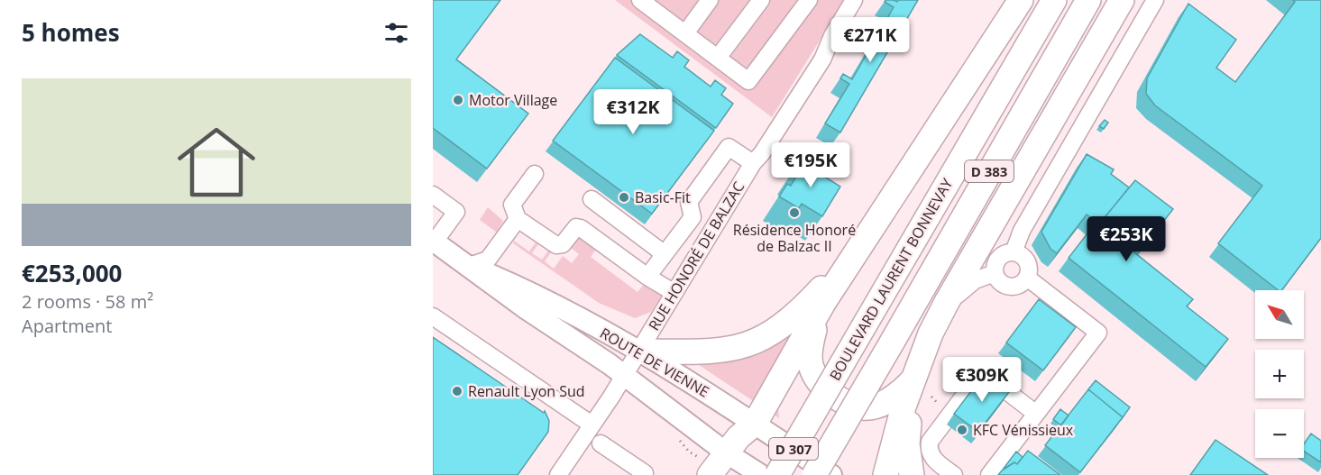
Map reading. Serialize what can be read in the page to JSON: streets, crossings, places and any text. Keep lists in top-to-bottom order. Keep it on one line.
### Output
{"streets":{"highway":["D 383","BOULEVARD LAURENT BONNEVAY"],"main road":["ROUTE DE VIENNE","D 307"],"street":["RUE HONORÉ DE BALZAC"]},"crossings":[["RUE HONORÉ DE BALZAC","ROUTE DE VIENNE"]],"places":["Motor Village","Basic-Fit","Résidence Honoré de Balzac II","Renault Lyon Sud","KFC Vénissieux"],"north":"top left","page":{"heading":"5 homes","price":["€271K","€312K","€195K","€253K","€309K"],"list":[{"name":"€253,000","note":"2 rooms · 58 m² · Apartment"}],"map_buttons":["+","−"]}}
